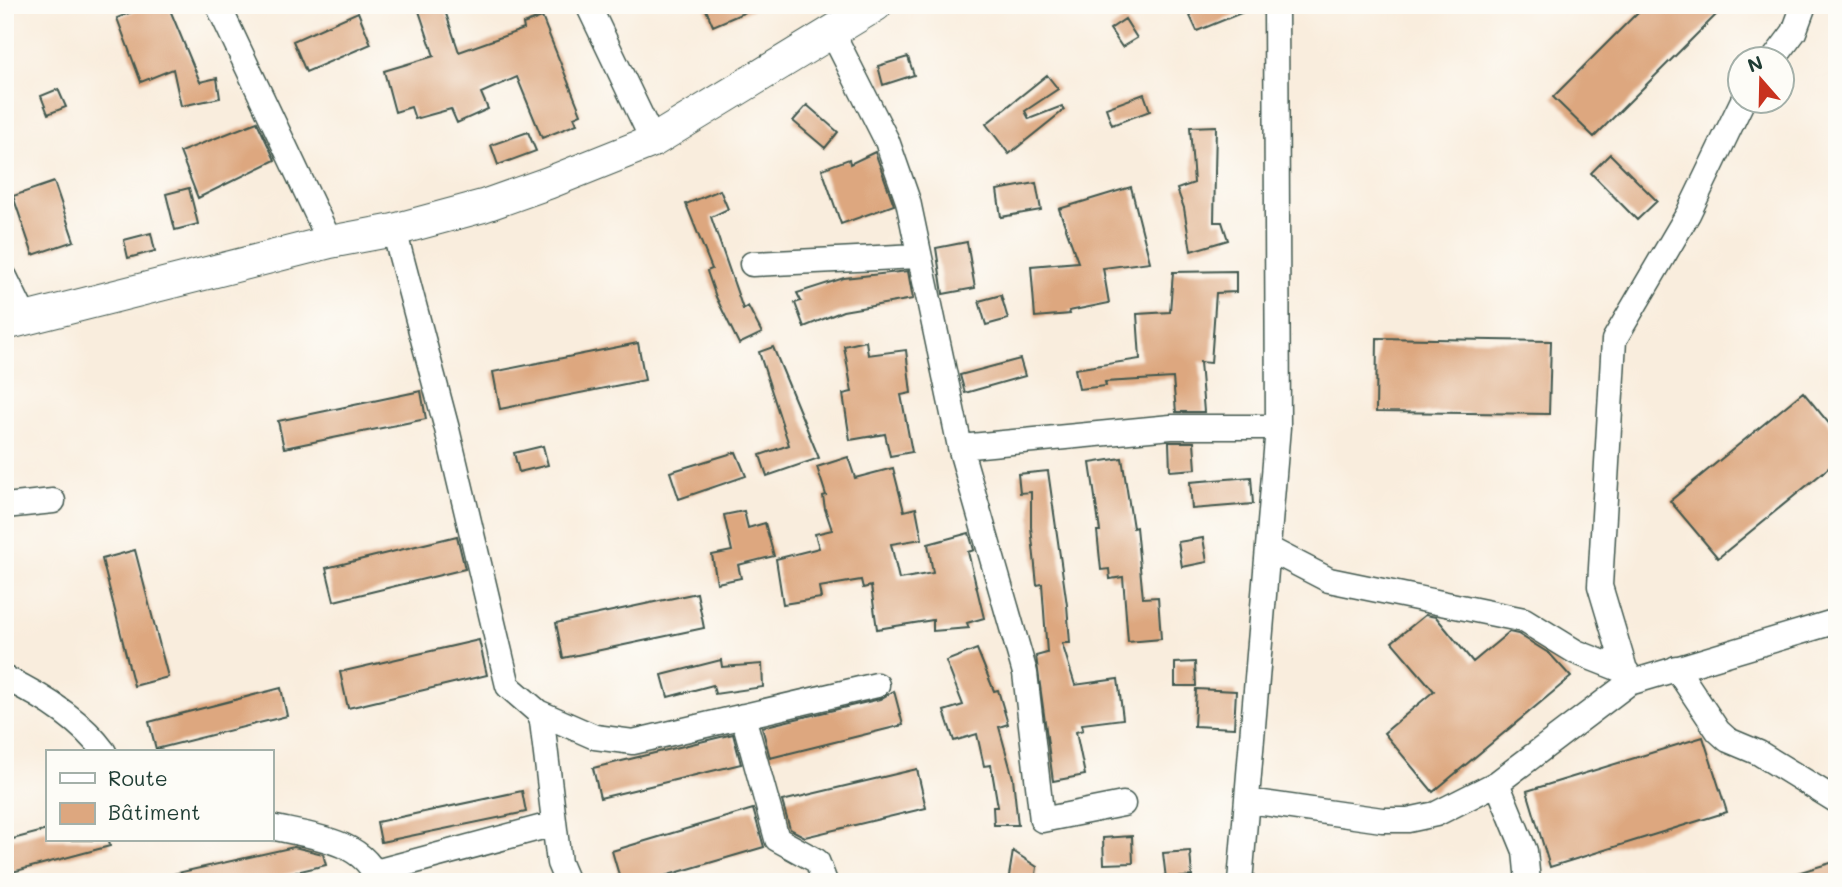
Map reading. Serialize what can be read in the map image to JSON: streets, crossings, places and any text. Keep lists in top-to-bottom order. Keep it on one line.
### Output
{"legend":["Route","Bâtiment"],"north":"top"}
